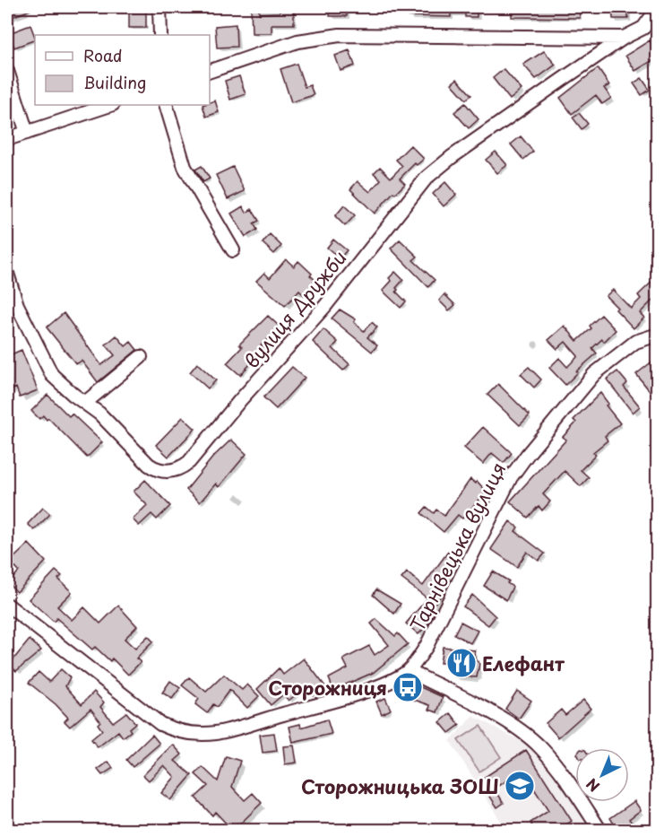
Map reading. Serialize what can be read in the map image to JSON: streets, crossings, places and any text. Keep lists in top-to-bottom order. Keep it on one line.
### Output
{"streets":{"street":["вулиця Дружби","Тарнівецька вулиця"]},"places":{"restaurant":["Елефант"],"bus stop":["Сторожниця"],"school or university":["Сторожницька ЗОШ"]},"legend":["Road","Building"],"north":"bottom left"}
